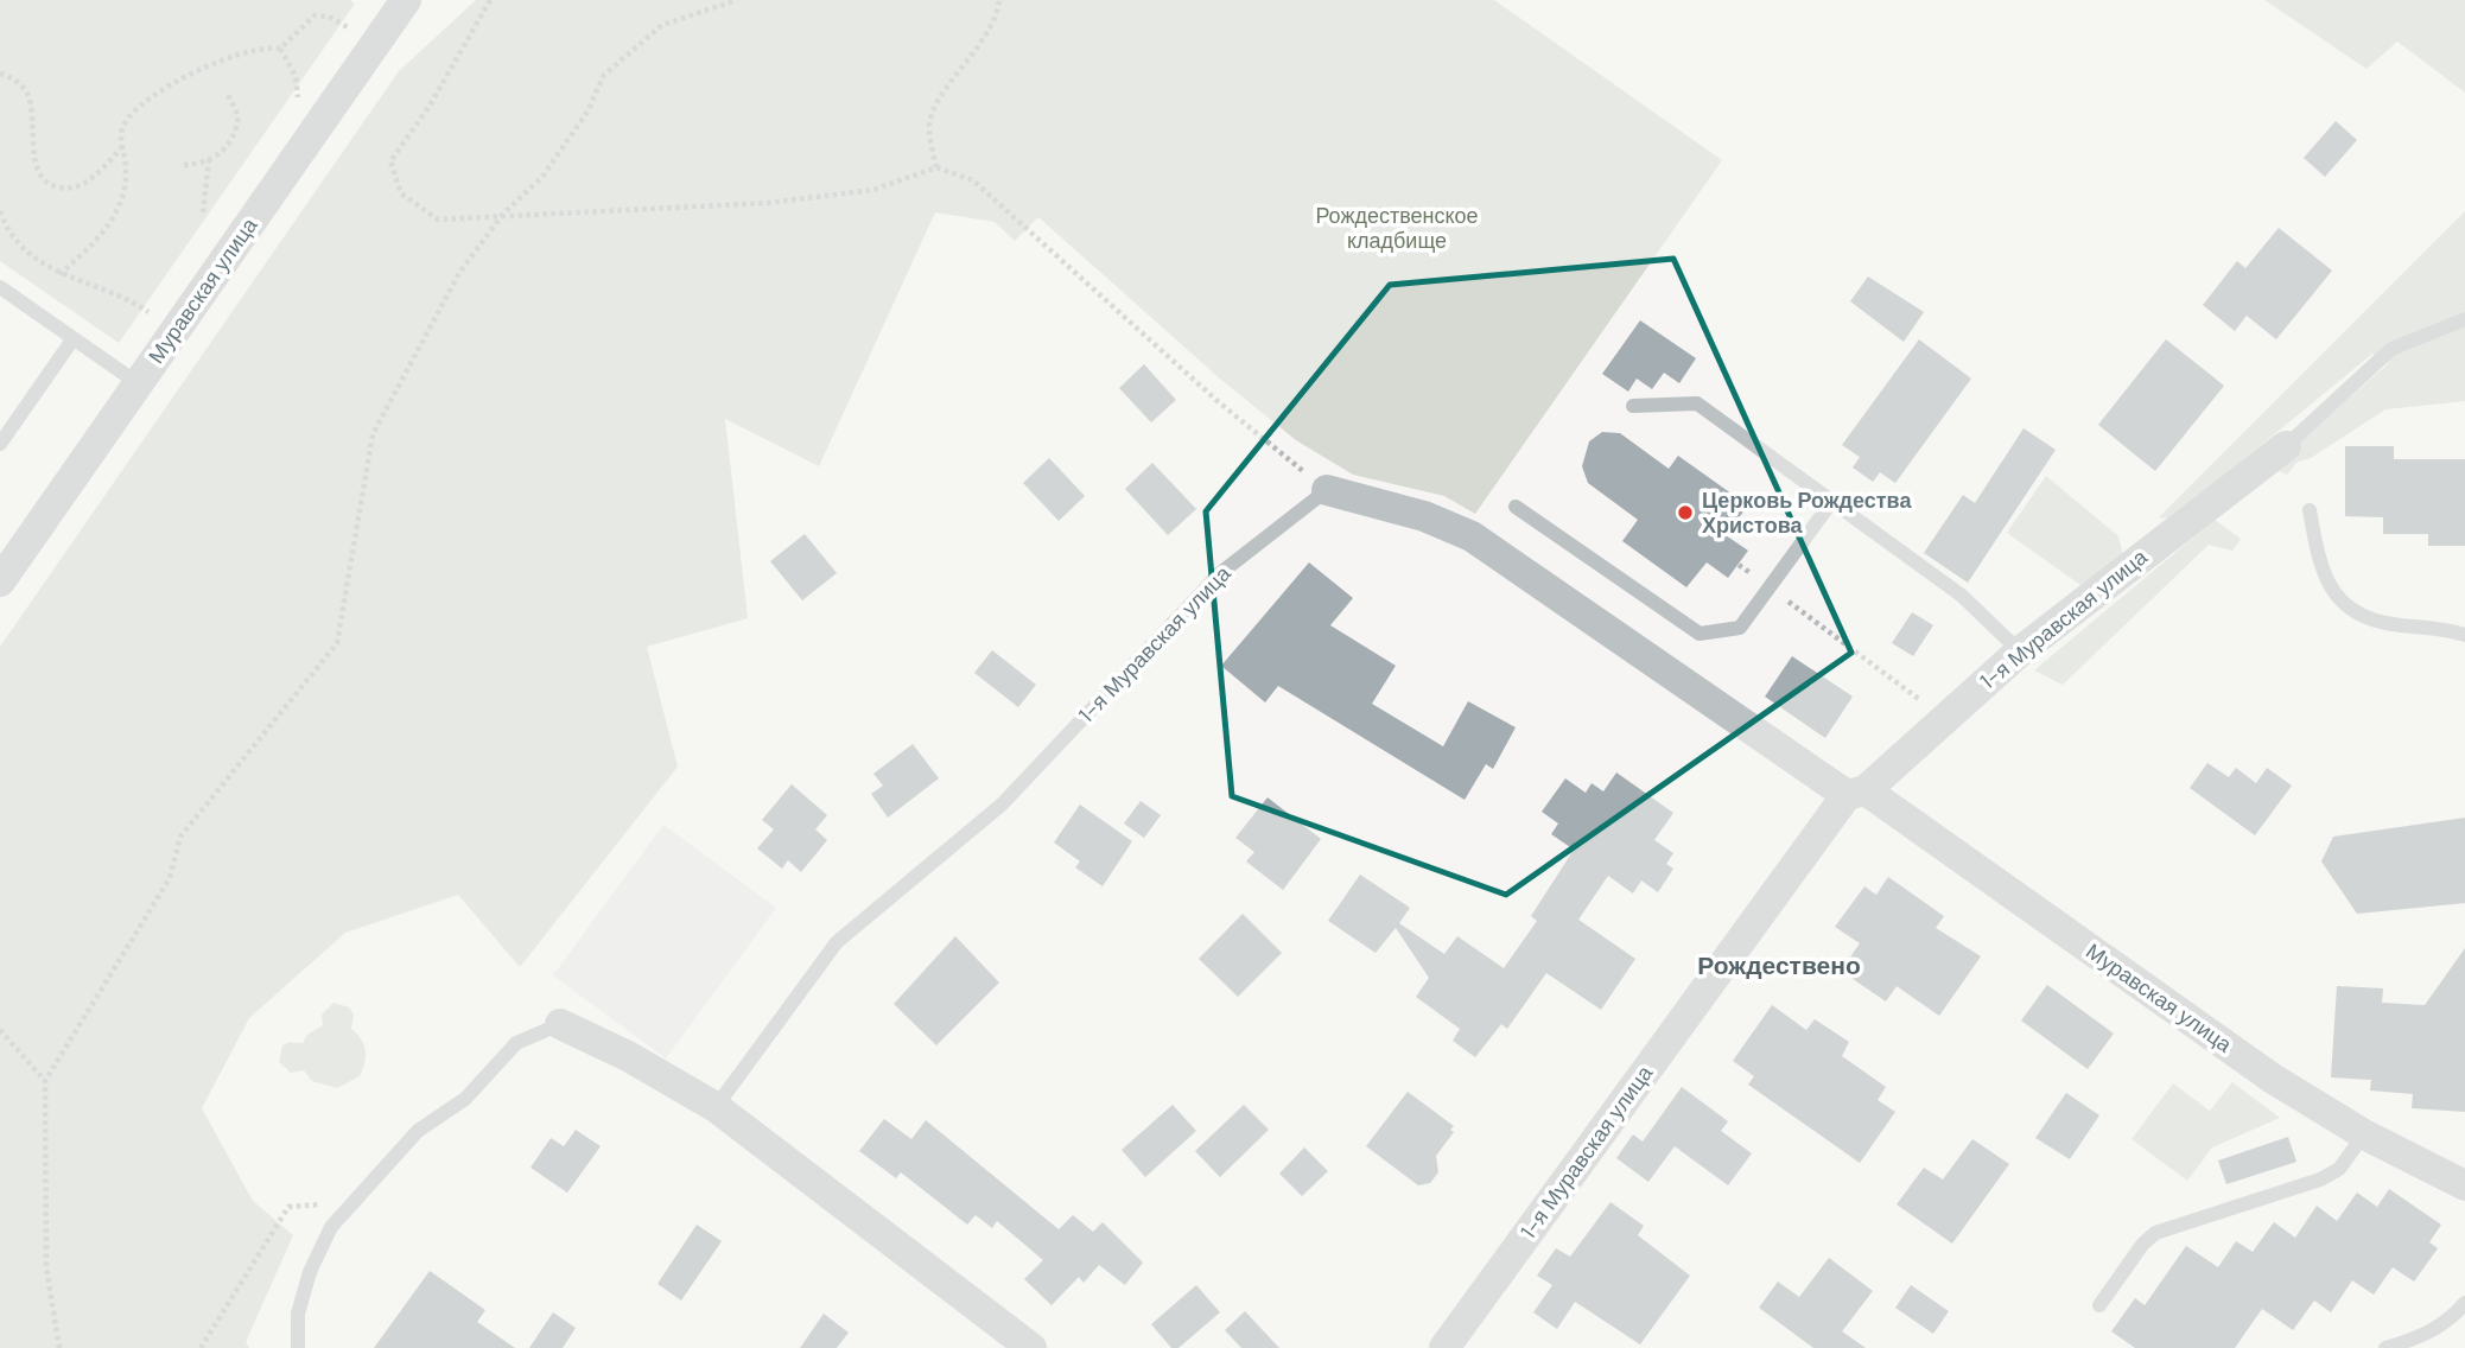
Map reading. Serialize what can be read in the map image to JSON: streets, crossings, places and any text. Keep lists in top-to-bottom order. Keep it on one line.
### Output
{"streets":{"street":["Муравская улица","1-я Муравская улица"]},"crossings":[["Муравская улица","1-я Муравская улица"]],"districts":["Рождествено"],"parks":["Рождественское кладбище"],"places":["Церковь Рождества Христова"]}
